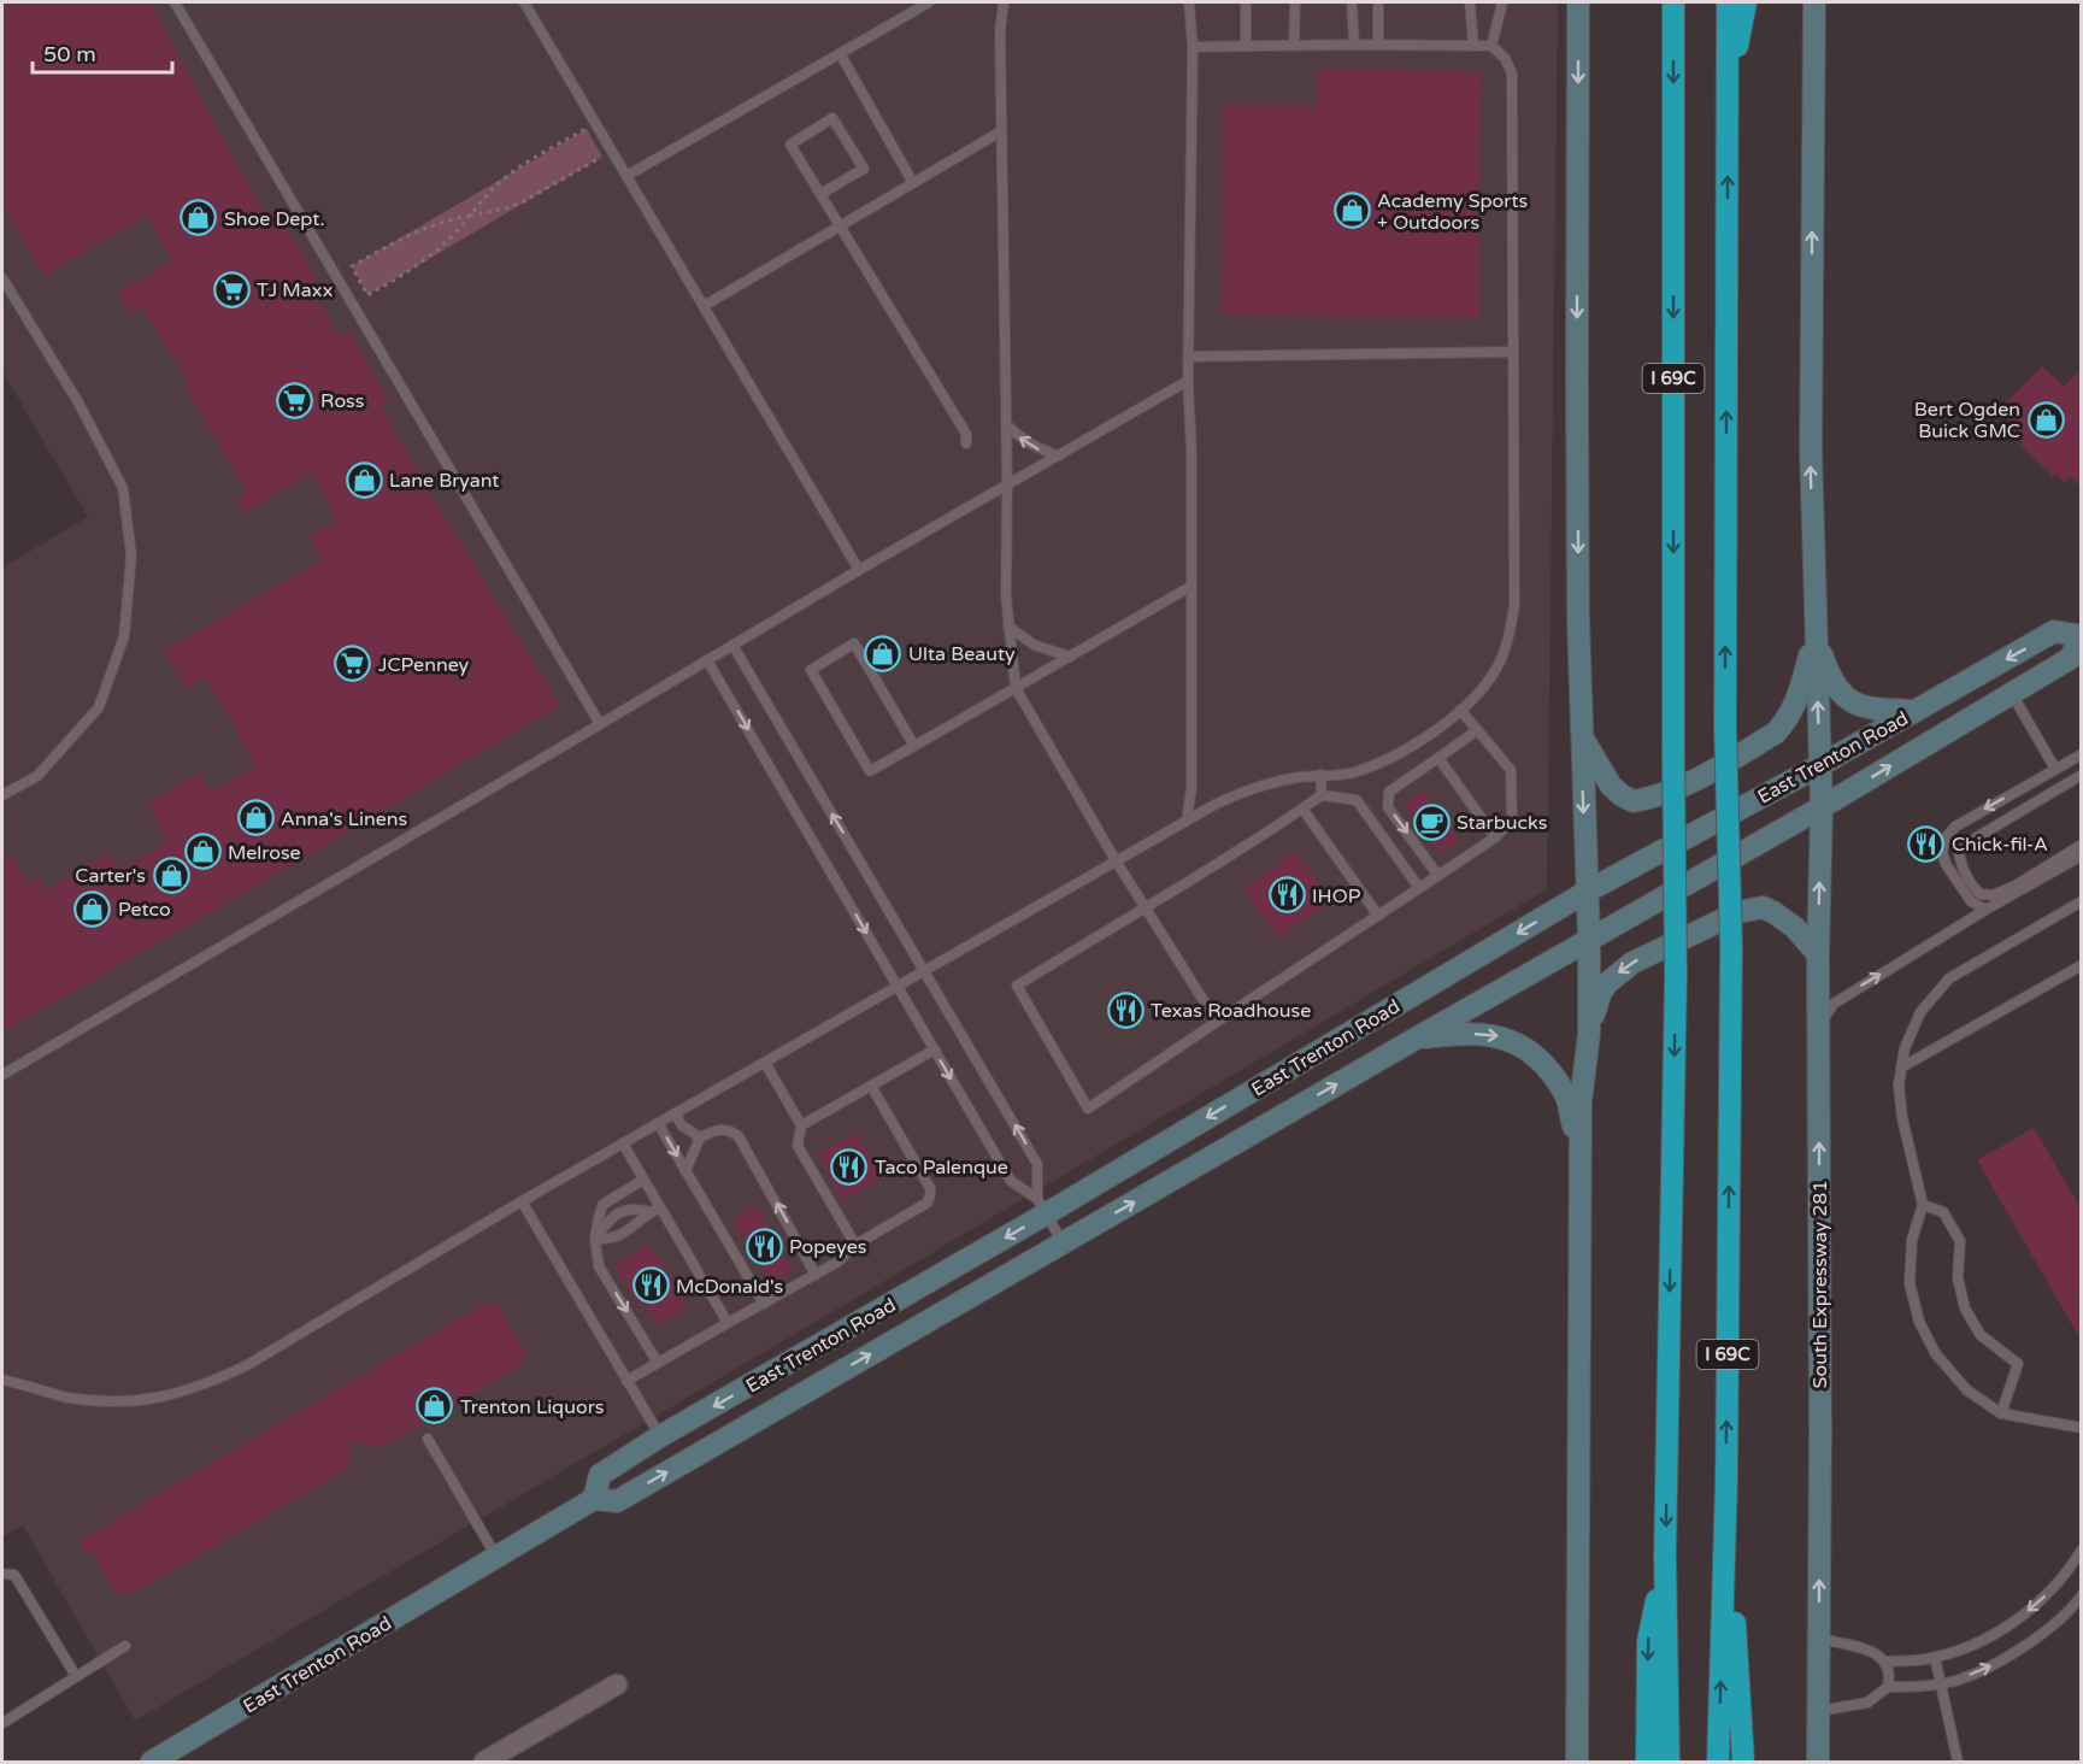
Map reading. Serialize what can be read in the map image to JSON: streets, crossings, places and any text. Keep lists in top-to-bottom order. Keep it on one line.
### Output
{"streets":{"highway":["I 69C"],"main road":["East Trenton Road","South Expressway 281"]},"crossings":[["East Trenton Road","South Expressway 281"]],"one_way":["South Expressway 281"],"places":{"shop":["Academy Sports + Outdoors","Shoe Dept.","Bert Ogden Buick GMC","Lane Bryant","Ulta Beauty","Anna's Linens","Melrose","Carter's","Petco","Trenton Liquors"],"supermarket":["TJ Maxx","Ross","JCPenney"],"cafe":["Starbucks"],"restaurant":["Chick-fil-A","IHOP","Texas Roadhouse","Taco Palenque","Popeyes","McDonald's"]},"scale_bar":"50 m"}
